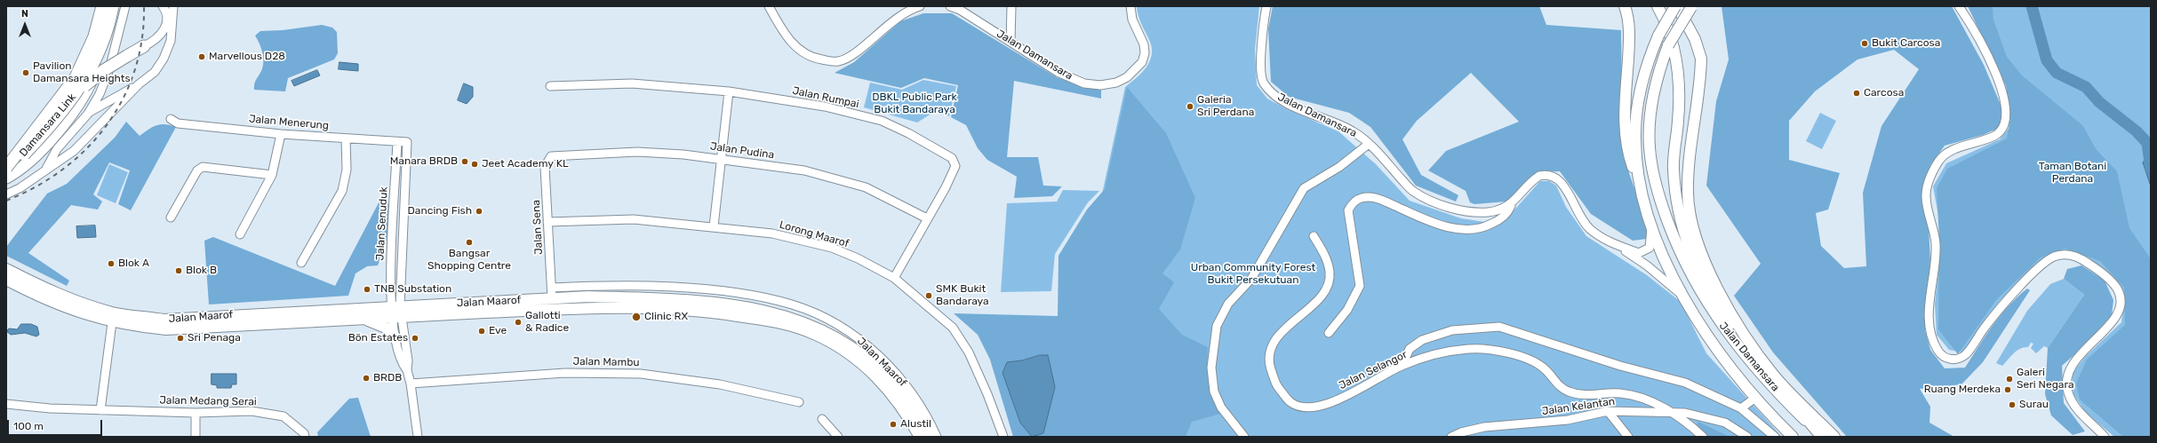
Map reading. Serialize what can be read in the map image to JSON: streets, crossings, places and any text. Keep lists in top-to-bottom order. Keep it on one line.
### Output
{"streets":{"highway":["Damansara Link"],"main road":["Jalan Damansara","Jalan Maarof"],"street":["Jalan Rumpai","Jalan Menerung","Jalan Pudina","Jalan Senuduk","Jalan Sena","Lorong Maarof","Jalan Mambu","Jalan Selangor","Jalan Medang Serai","Jalan Kelantan"]},"crossings":[["Jalan Rumpai","Jalan Pudina"],["Jalan Rumpai","Lorong Maarof"],["Jalan Menerung","Jalan Senuduk"],["Jalan Pudina","Jalan Sena"],["Jalan Senuduk","Jalan Maarof"],["Jalan Sena","Lorong Maarof"],["Jalan Sena","Jalan Maarof"],["Jalan Selangor","Jalan Kelantan"]],"parks":["DBKL Public Park Bukit Bandaraya","Taman Botani Perdana","Urban Community Forest Bukit Persekutuan"],"places":["Bukit Carcosa","Marvellous D28","Pavilion Damansara Heights","Carcosa","Galeria Sri Perdana","Manara BRDB","Jeet Academy KL","Dancing Fish","Bangsar Shopping Centre","Blok A","Blok B","TNB Substation","SMK Bukit Bandaraya","Clinic RX","Gallotti & Radice","Eve","Sri Penaga","Bön Estates","BRDB","Galeri Seri Negara","Ruang Merdeka","Surau","Alustil"],"scale_bar":"100 m","north":"top"}
